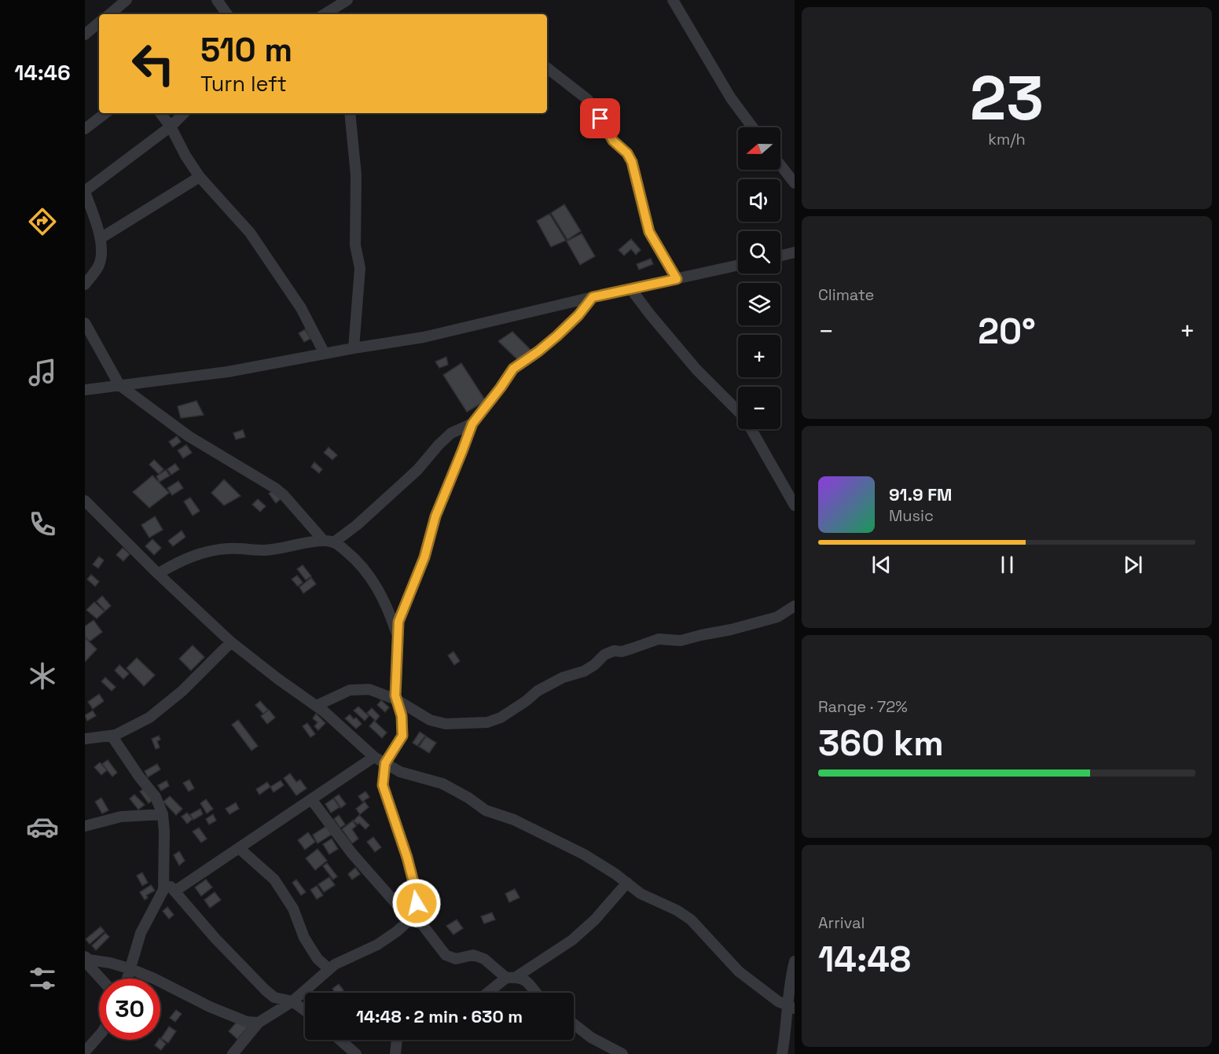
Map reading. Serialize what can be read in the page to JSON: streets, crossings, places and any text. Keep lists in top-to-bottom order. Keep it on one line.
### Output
{"north":"left","page":{"tabs":"14:46","tile":[["23","km/h"],"Climate",["Range · 72%","360 km"],["Arrival","14:48"]],"turn":["510 m","Turn left"],"map_buttons":["+","−"],"heat":["−","20°","+"],"song":["91.9 FM","Music"],"limit":"30","trip":"14:48 · 2 min · 630 m"}}
